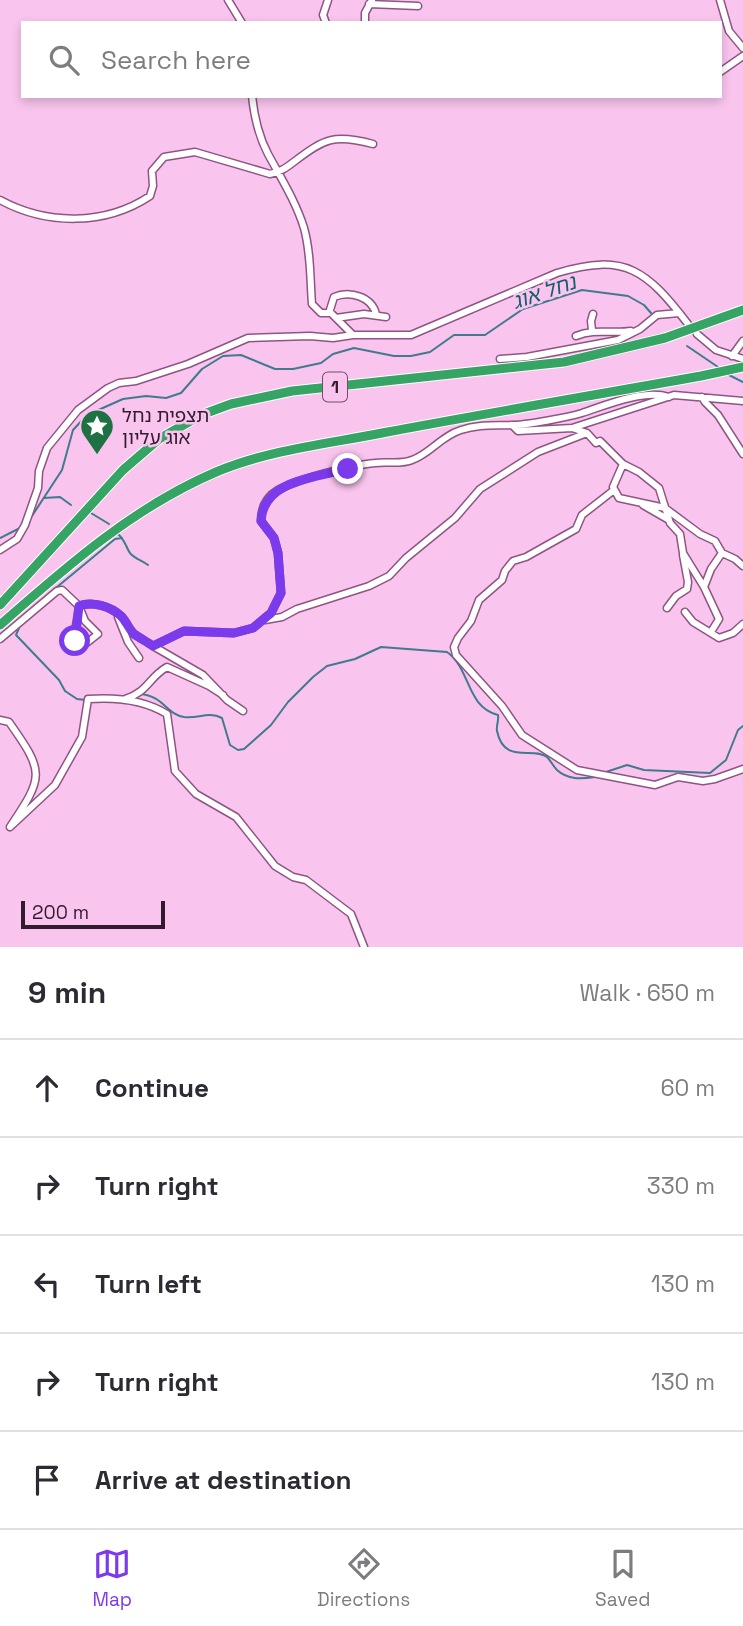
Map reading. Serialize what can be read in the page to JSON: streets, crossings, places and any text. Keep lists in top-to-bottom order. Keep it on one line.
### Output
{"streets":{"highway":["1"]},"water":["נחל אוג"],"places":{"place":["תצפית נחל אוג עליון"]},"scale_bar":"200 m","page":{"search":"Search here","scale":"200 m","heading":["9 min","Walk · 650 m"],"list":[["Continue","60 m"],["Turn right","330 m"],["Turn left","130 m"],["Turn right","130 m"],"Arrive at destination"],"nav":["Map","Directions","Saved"]}}
